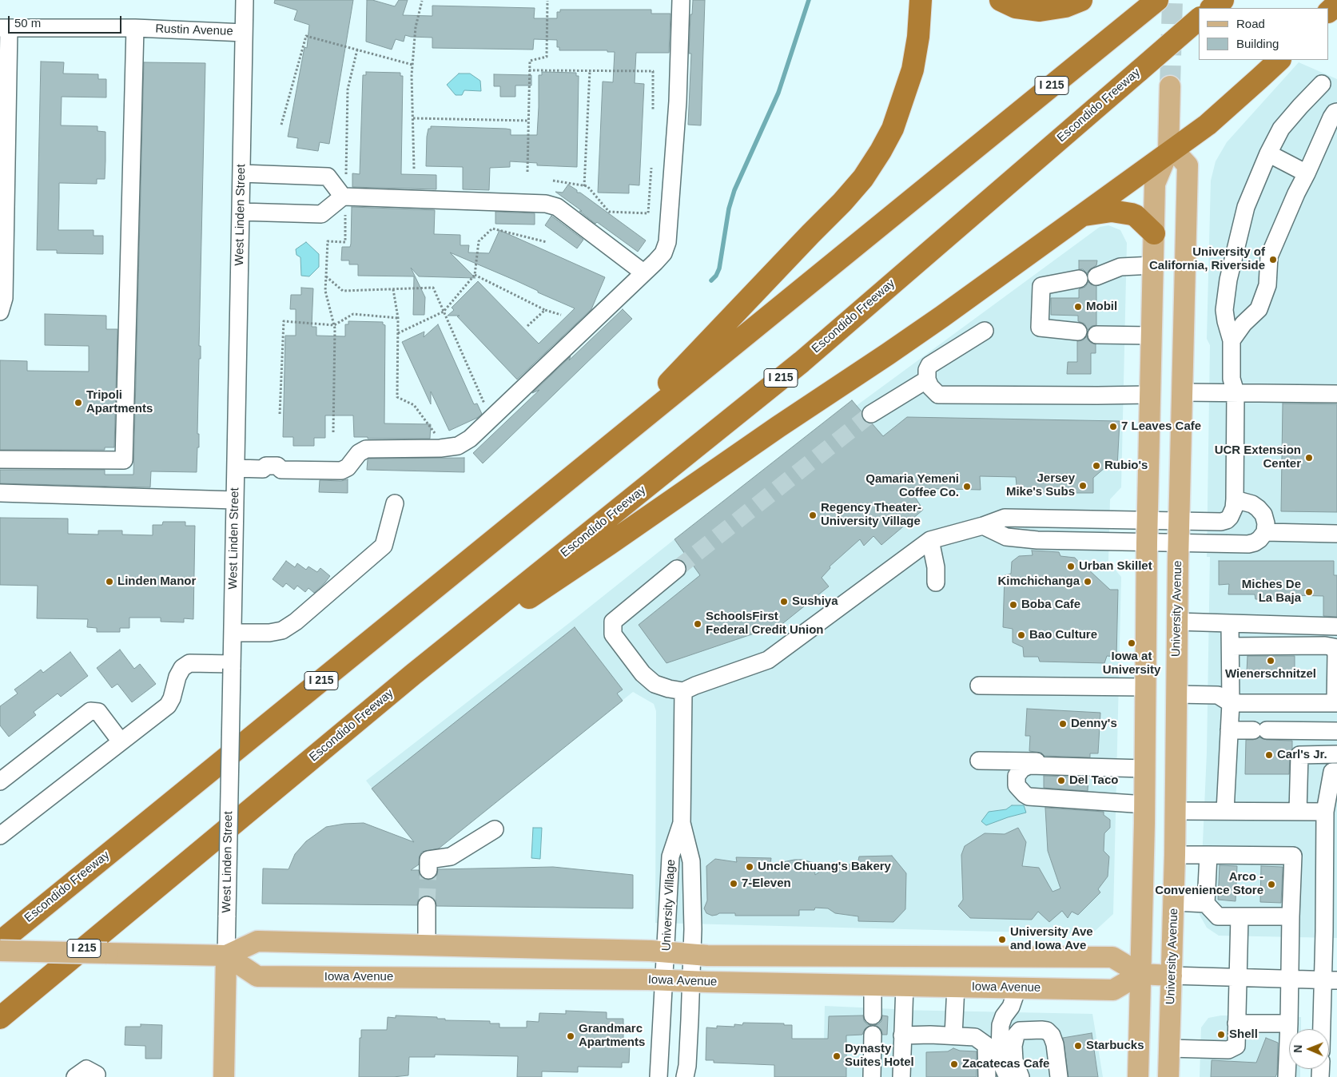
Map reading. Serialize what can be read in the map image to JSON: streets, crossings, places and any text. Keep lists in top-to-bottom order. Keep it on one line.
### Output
{"streets":{"highway":["I 215","Escondido Freeway"],"main road":["West Linden Street","University Avenue","Iowa Avenue"],"street":["Rustin Avenue","University Village"]},"crossings":[["Rustin Avenue","West Linden Street"],["West Linden Street","Iowa Avenue"],["University Village","Iowa Avenue"]],"places":["University of California, Riverside","Mobil","Tripoli Apartments","7 Leaves Cafe","UCR Extension Center","Rubio's","Jersey Mike's Subs","Qamaria Yemeni Coffee Co.","Regency Theater- University Village","Urban Skillet","Linden Manor","Kimchichanga","Miches De La Baja","Sushiya","Boba Cafe","SchoolsFirst Federal Credit Union","Bao Culture","Iowa at University","Wienerschnitzel","Denny's","Carl's Jr.","Del Taco","Uncle Chuang's Bakery","7-Eleven","Arco - Convenience Store","University Ave and Iowa Ave","Shell","Grandmarc Apartments","Starbucks","Dynasty Suites Hotel","Zacatecas Cafe"],"legend":["Road","Building"],"scale_bar":"50 m","north":"left"}
